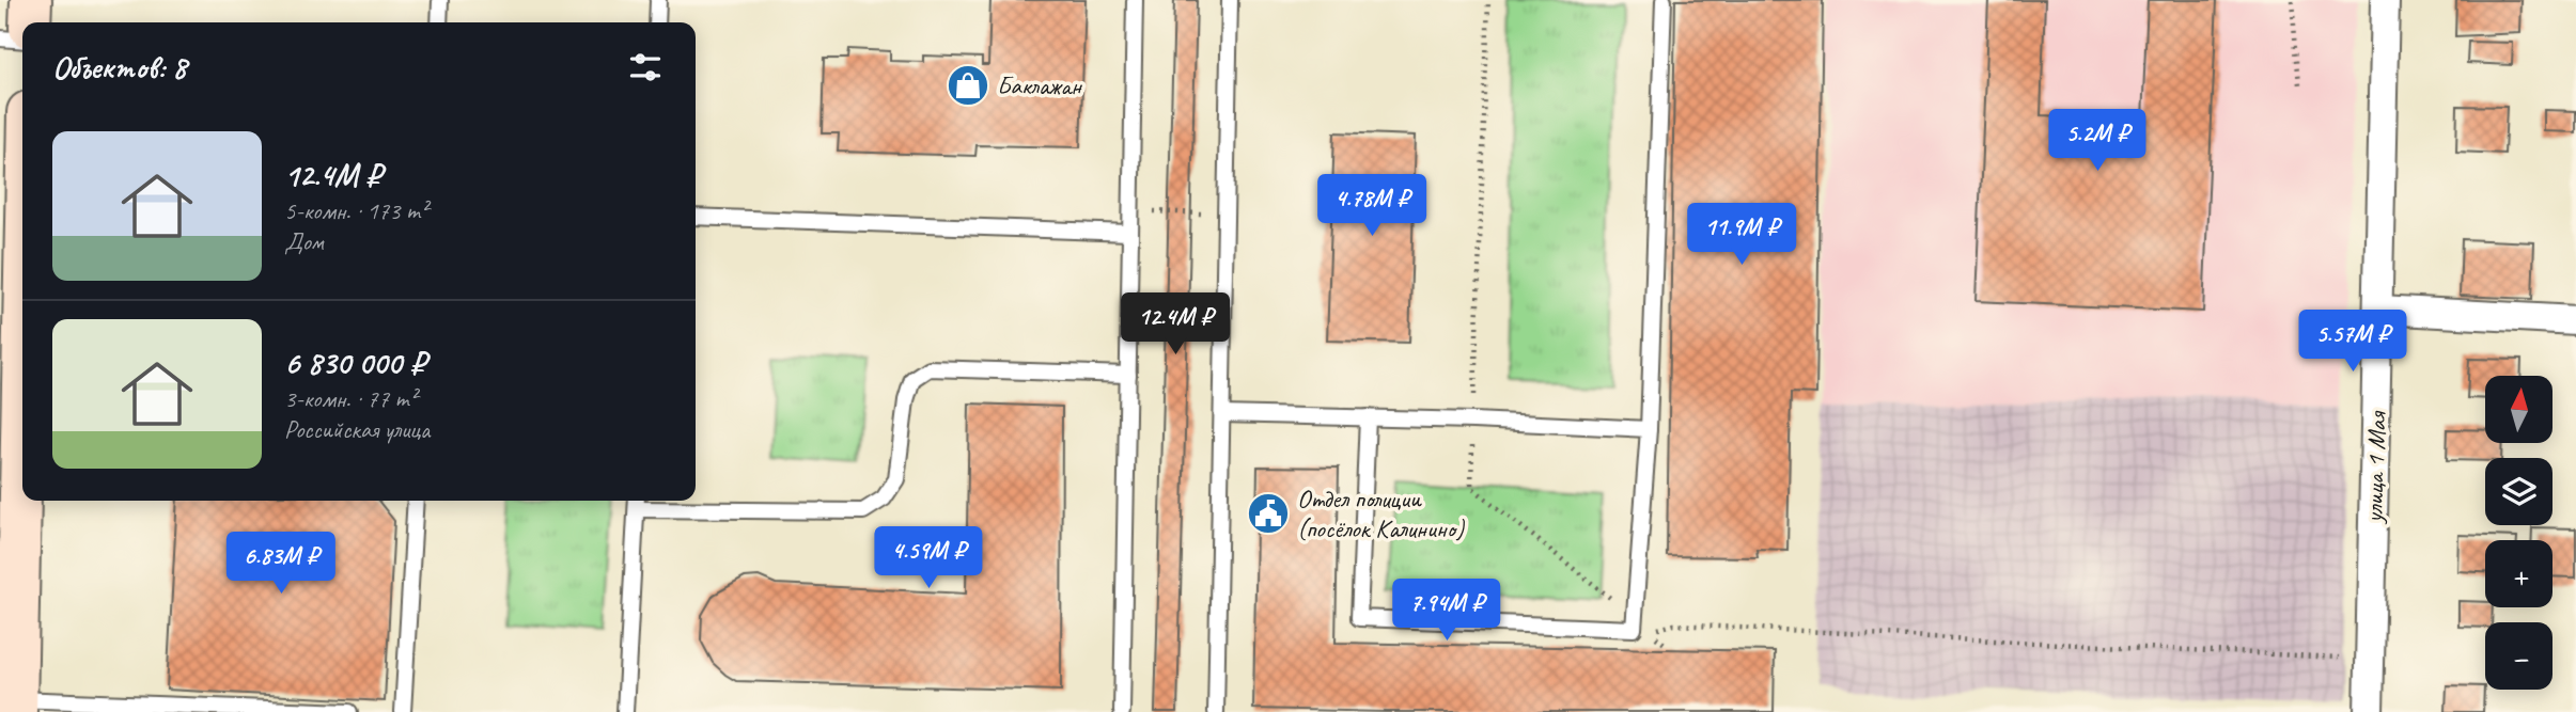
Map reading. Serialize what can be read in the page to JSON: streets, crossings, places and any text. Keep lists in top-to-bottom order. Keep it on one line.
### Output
{"streets":{"street":["улица 1 Мая"]},"places":{"shop":["Баклажан"],"public building":["Отдел полиции (посёлок Калинино)"]},"north":"top","page":{"heading":"Объектов: 8","price":["5.2M ₽","4.78M ₽","11.9M ₽","12.4M ₽","5.57M ₽","4.59M ₽","6.83M ₽","7.94M ₽"],"list":[{"name":"12.4M ₽","note":"5-комн. · 173 m² · Дом"},{"name":"6 830 000 ₽","note":"3-комн. · 77 m² · Российская улица"}],"map_buttons":["+","−"]}}
